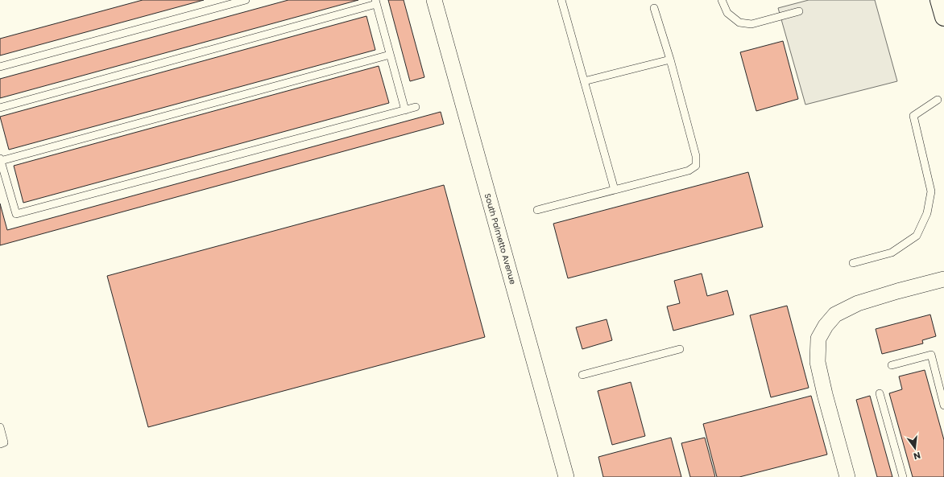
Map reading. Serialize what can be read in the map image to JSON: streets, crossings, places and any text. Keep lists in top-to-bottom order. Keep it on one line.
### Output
{"streets":{"street":["South Palmetto Avenue"]},"north":"bottom"}
